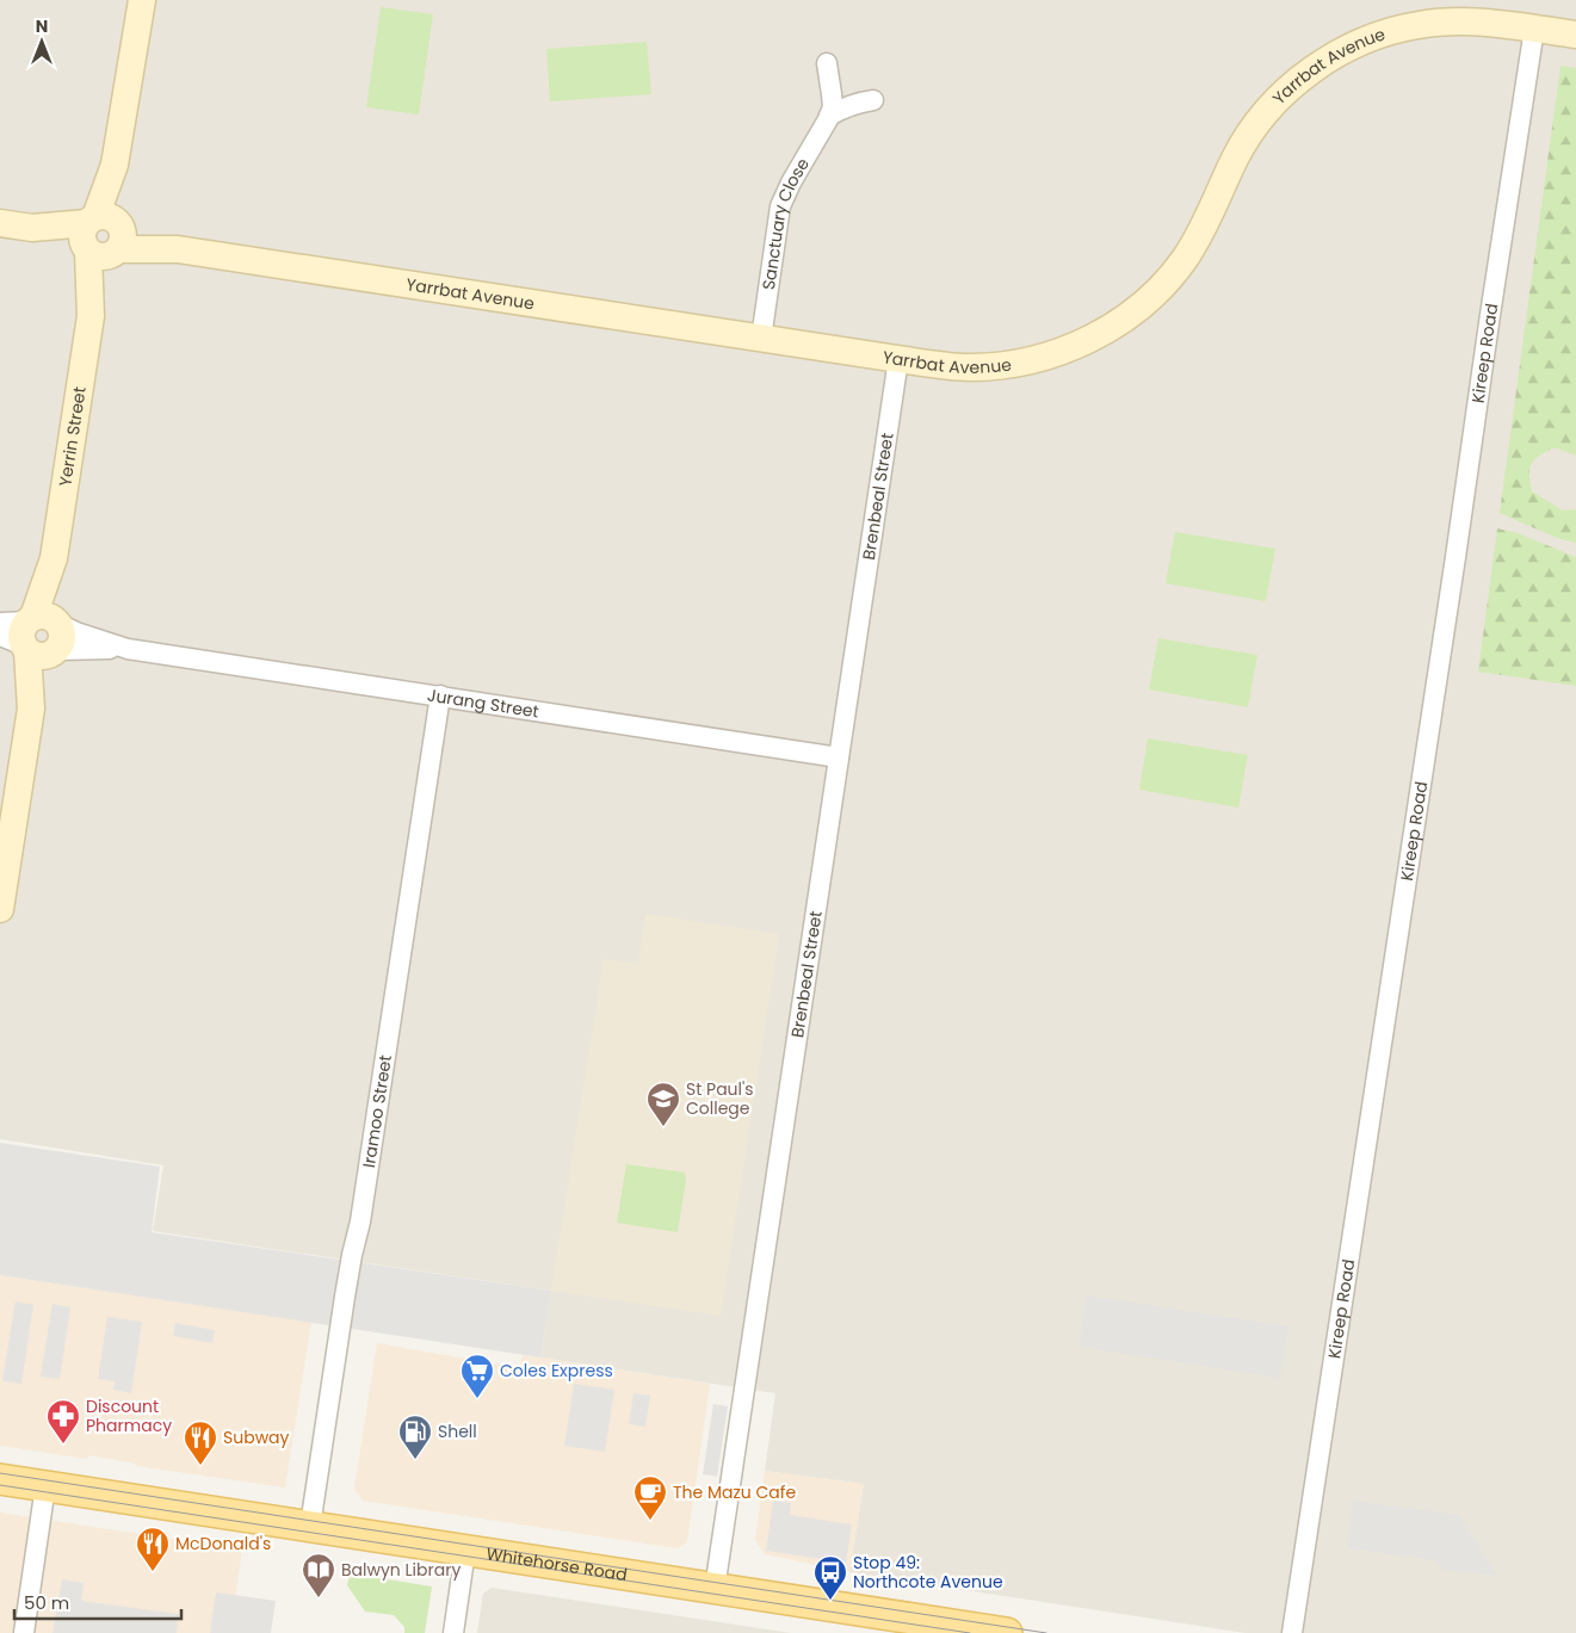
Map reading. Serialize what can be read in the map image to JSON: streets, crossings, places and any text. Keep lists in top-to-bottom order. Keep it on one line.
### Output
{"streets":{"main road":["Whitehorse Road"],"street":["Yarrbat Avenue","Sanctuary Close","Kireep Road","Yerrin Street","Brenbeal Street","Jurang Street","Iramoo Street"]},"crossings":[["Yarrbat Avenue","Sanctuary Close"],["Yarrbat Avenue","Kireep Road"],["Yarrbat Avenue","Yerrin Street"],["Yarrbat Avenue","Brenbeal Street"],["Yerrin Street","Jurang Street"],["Brenbeal Street","Jurang Street"],["Brenbeal Street","Whitehorse Road"],["Jurang Street","Iramoo Street"],["Iramoo Street","Whitehorse Road"]],"places":{"school or university":["St Paul's College"],"supermarket":["Coles Express"],"pharmacy":["Discount Pharmacy"],"fuel station":["Shell"],"restaurant":["Subway","McDonald's"],"cafe":["The Mazu Cafe"],"library":["Balwyn Library"],"bus stop":["Stop 49: Northcote Avenue"]},"scale_bar":"50 m","north":"top"}
